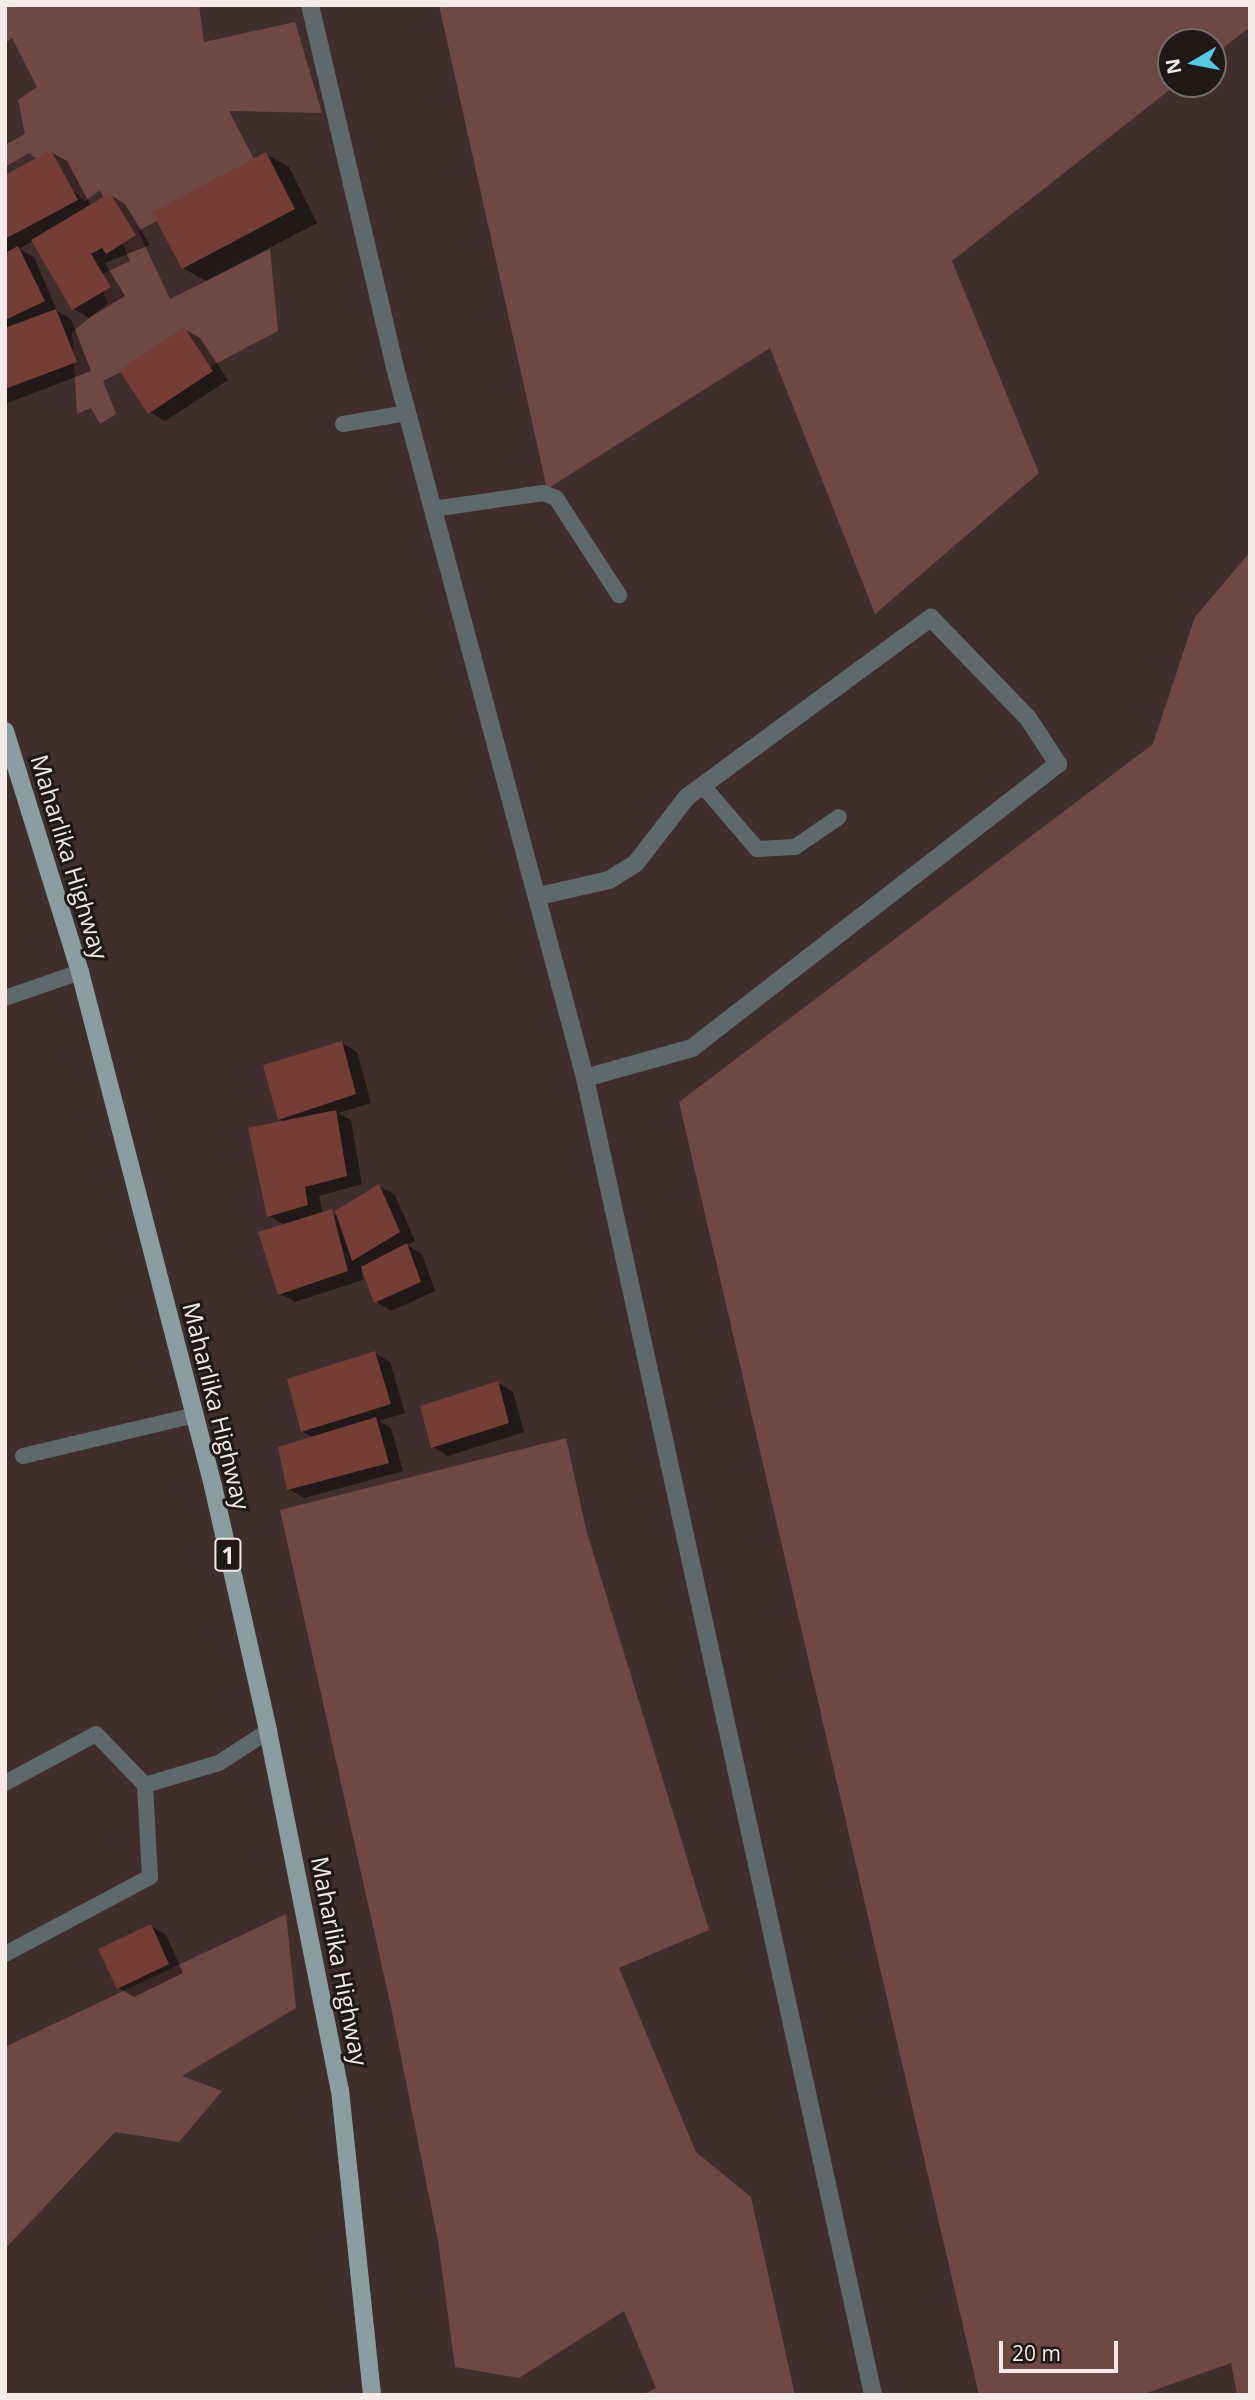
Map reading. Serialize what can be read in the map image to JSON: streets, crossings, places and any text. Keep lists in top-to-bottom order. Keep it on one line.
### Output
{"streets":{"main road":["Maharlika Highway","1"]},"scale_bar":"20 m","north":"left"}
